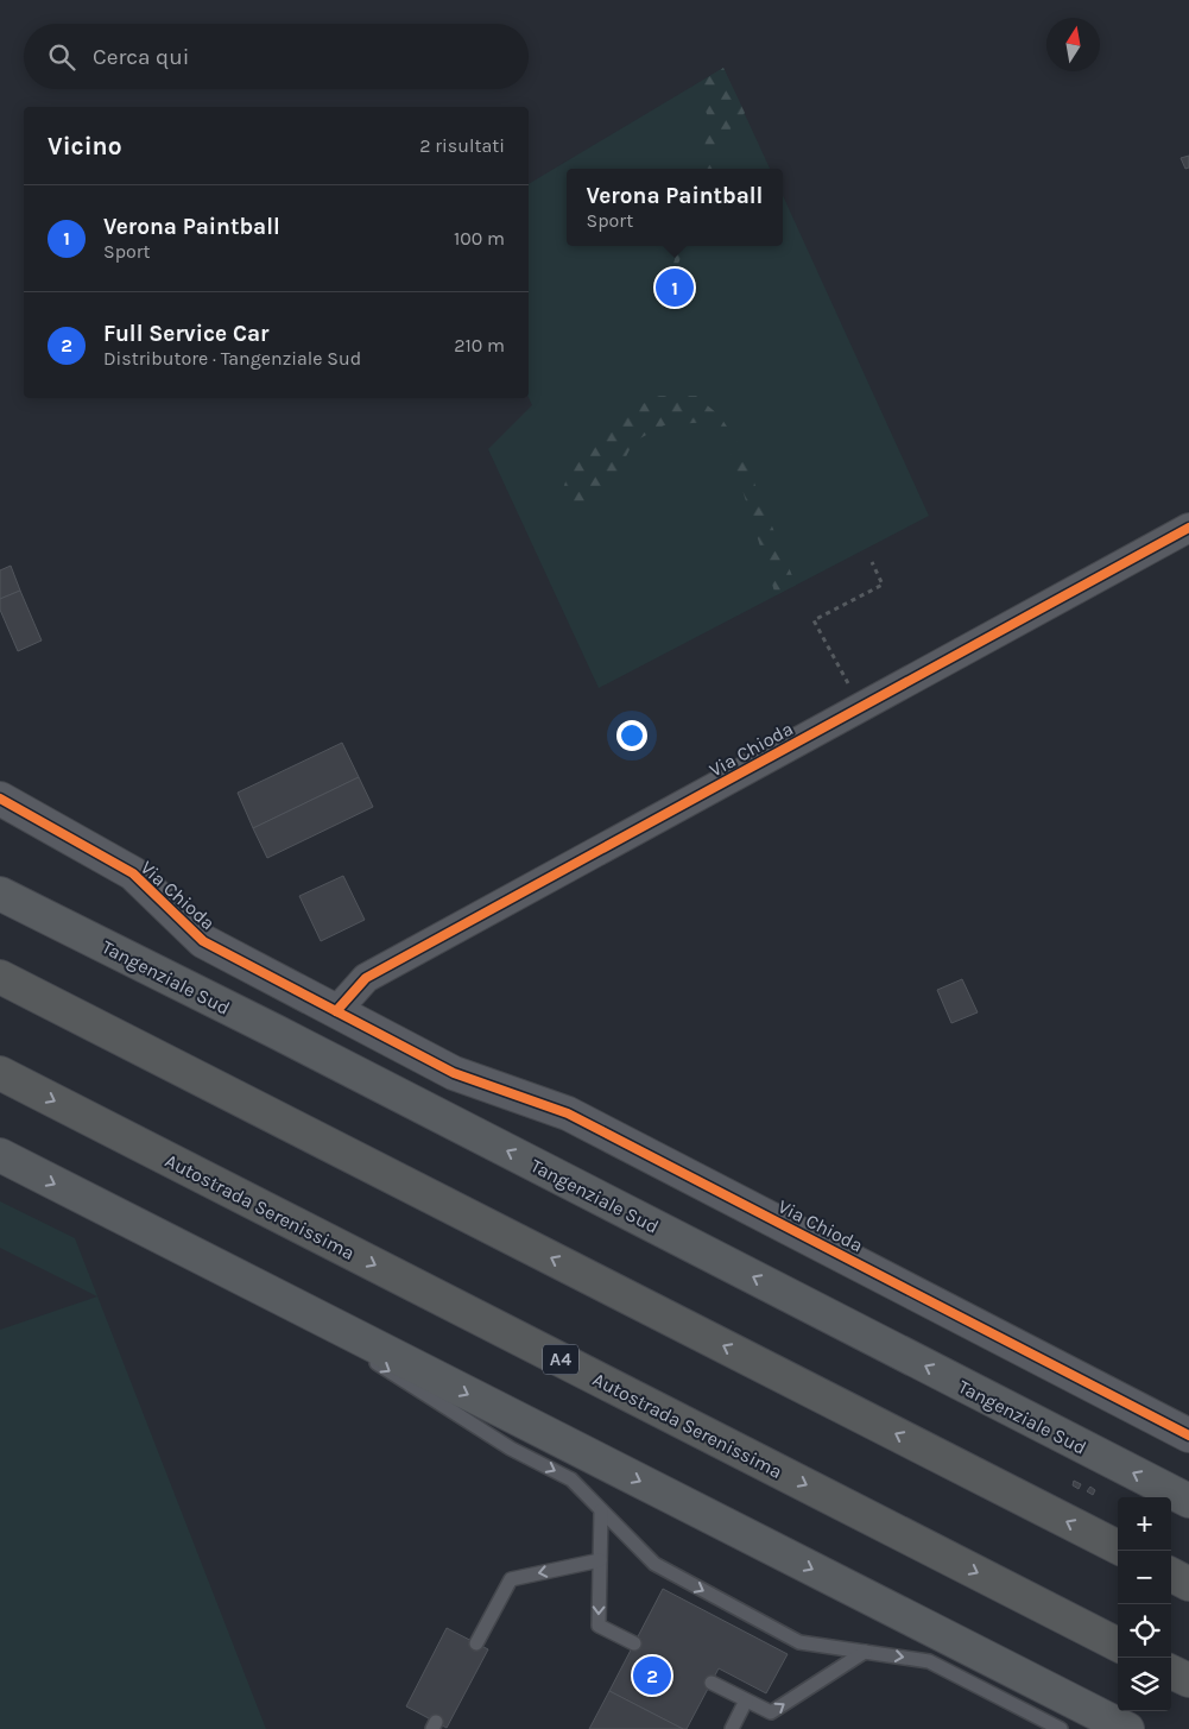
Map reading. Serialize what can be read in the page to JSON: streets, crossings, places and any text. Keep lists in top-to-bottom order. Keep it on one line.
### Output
{"streets":{"highway":["Tangenziale Sud","Autostrada Serenissima","A4"],"street":["Via Chioda"]},"north":"top","page":{"search":"Cerca qui","heading":["Vicino","2 risultati"],"popup":["Verona Paintball","Sport"],"list":[{"mark":"1","name":"Verona Paintball","note":"Sport","value":"100 m"},{"mark":"2","name":"Full Service Car","note":"Distributore · Tangenziale Sud","value":"210 m"}],"pins":["1","2"],"map_buttons":["+","−"]}}
